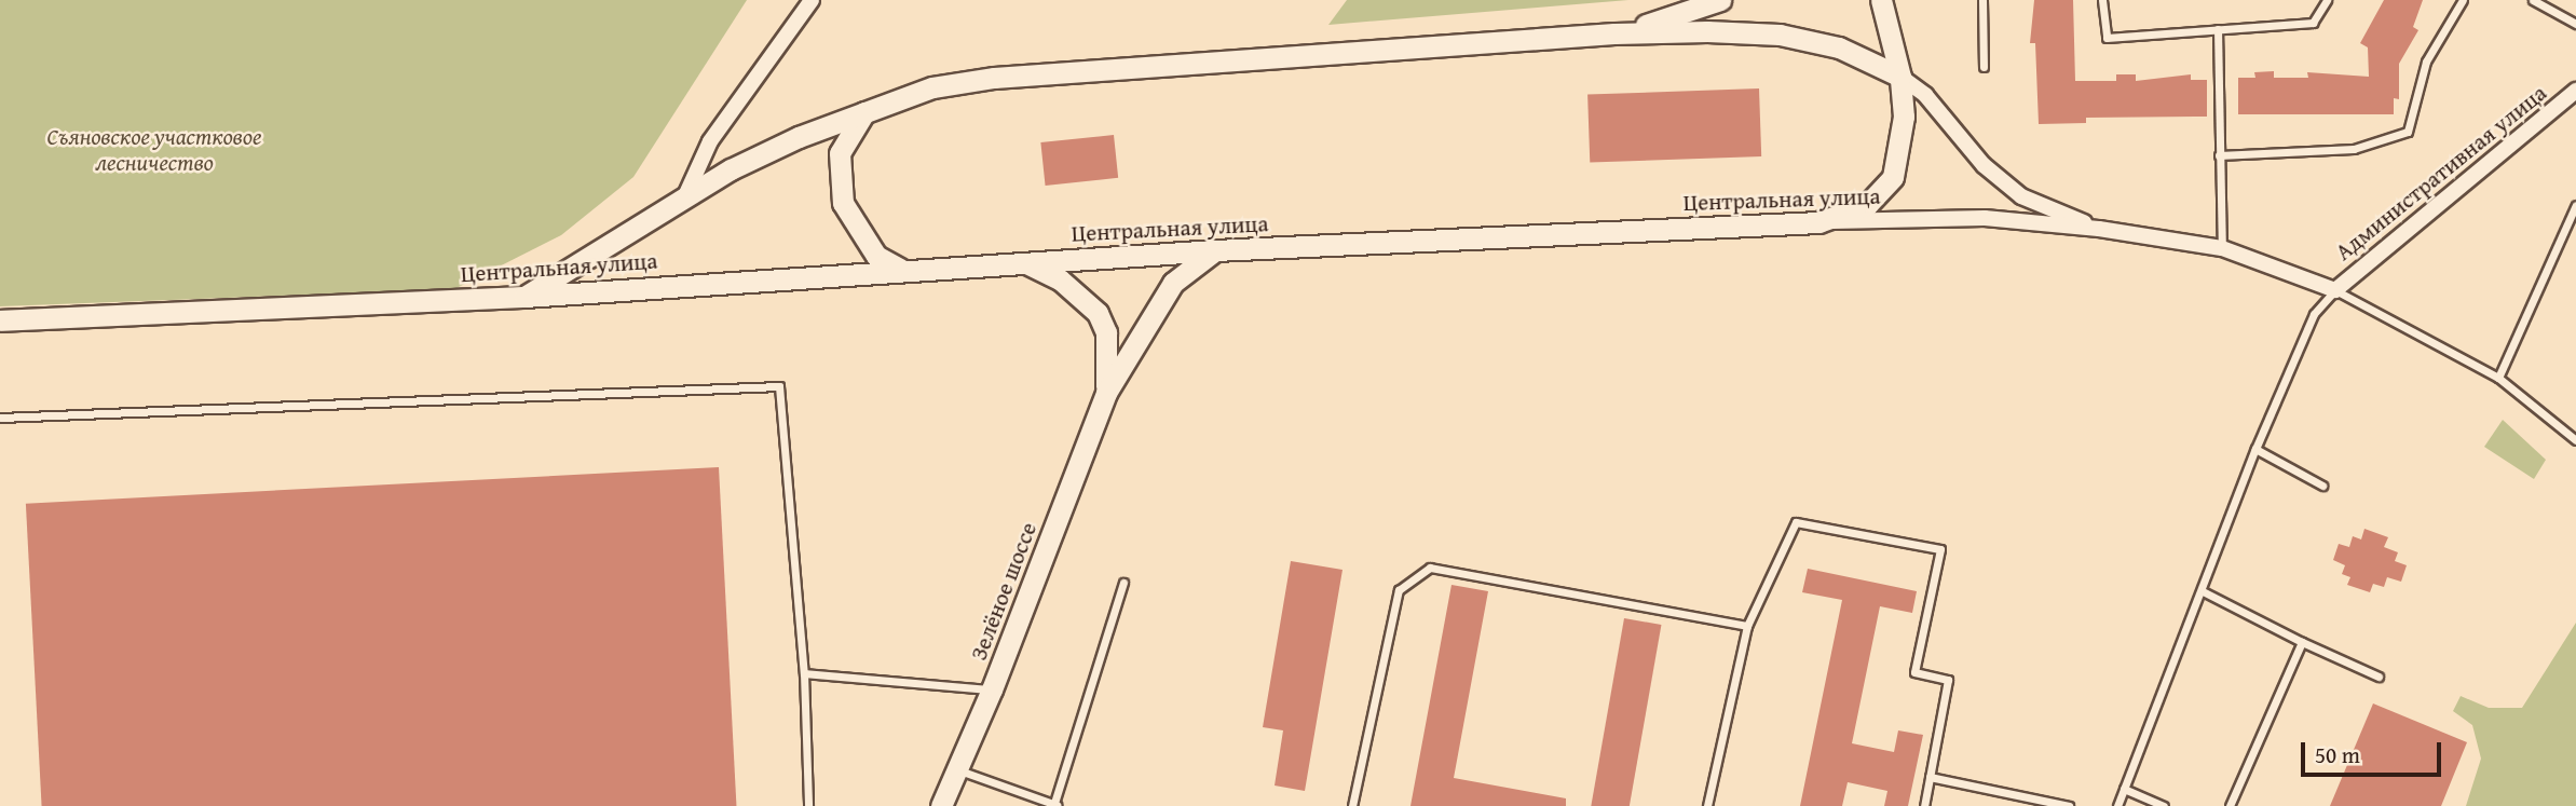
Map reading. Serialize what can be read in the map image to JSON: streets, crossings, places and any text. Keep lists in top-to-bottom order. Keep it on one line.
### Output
{"streets":{"main road":["Центральная улица","Зелёное шоссе"],"street":["Административная улица"]},"crossings":[["Административная улица","Центральная улица"]],"parks":["Съяновское участковое лесничество"],"scale_bar":"50 m"}
